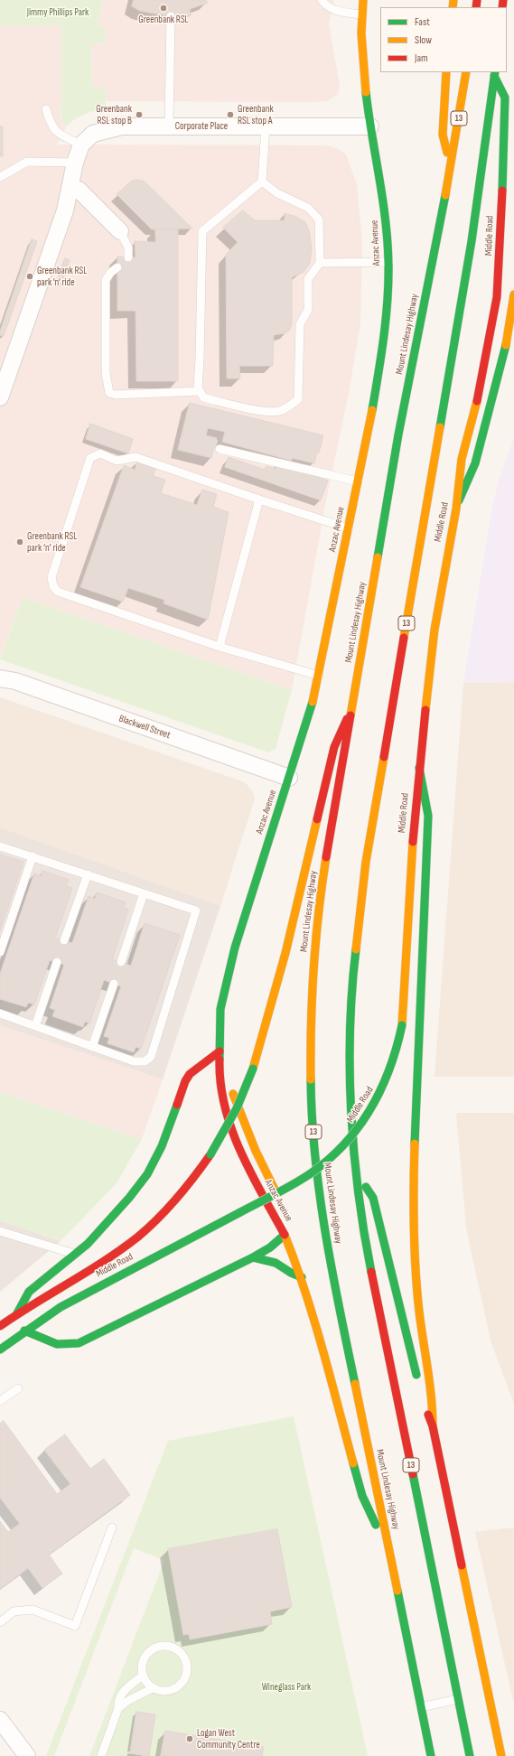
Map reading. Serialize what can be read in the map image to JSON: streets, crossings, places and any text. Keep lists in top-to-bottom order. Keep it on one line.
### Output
{"streets":{"main road":["13","Middle Road","Anzac Avenue","Mount Lindesay Highway"],"street":["Corporate Place","Blackwell Street"]},"crossings":[["13","Middle Road"],["Corporate Place","Anzac Avenue"],["Middle Road","Mount Lindesay Highway"],["Anzac Avenue","Blackwell Street"]],"parks":["Jimmy Phillips Park","Wineglass Park"],"places":["Greenbank RSL","Greenbank RSL stop B","Greenbank RSL stop A","Greenbank RSL park 'n' ride","Greenbank RSL park ‘n’ ride","Logan West Community Centre"],"legend":["Fast","Slow","Jam"]}
